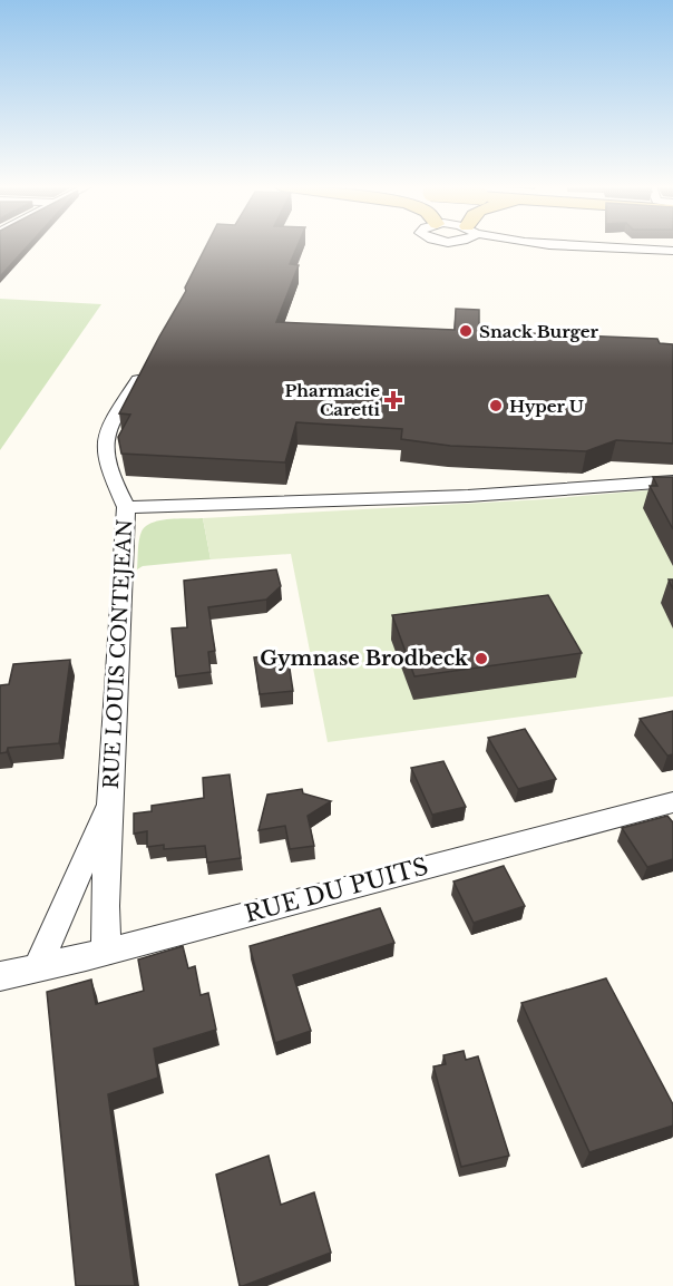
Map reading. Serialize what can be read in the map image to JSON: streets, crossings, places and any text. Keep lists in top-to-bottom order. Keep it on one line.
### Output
{"streets":{"street":["RUE LOUIS CONTEJEAN","RUE DU PUITS"]},"crossings":[["RUE LOUIS CONTEJEAN","RUE DU PUITS"]],"places":{"other":["Snack Burger","Hyper U","Gymnase Brodbeck"],"health":["Pharmacie Caretti"]}}
